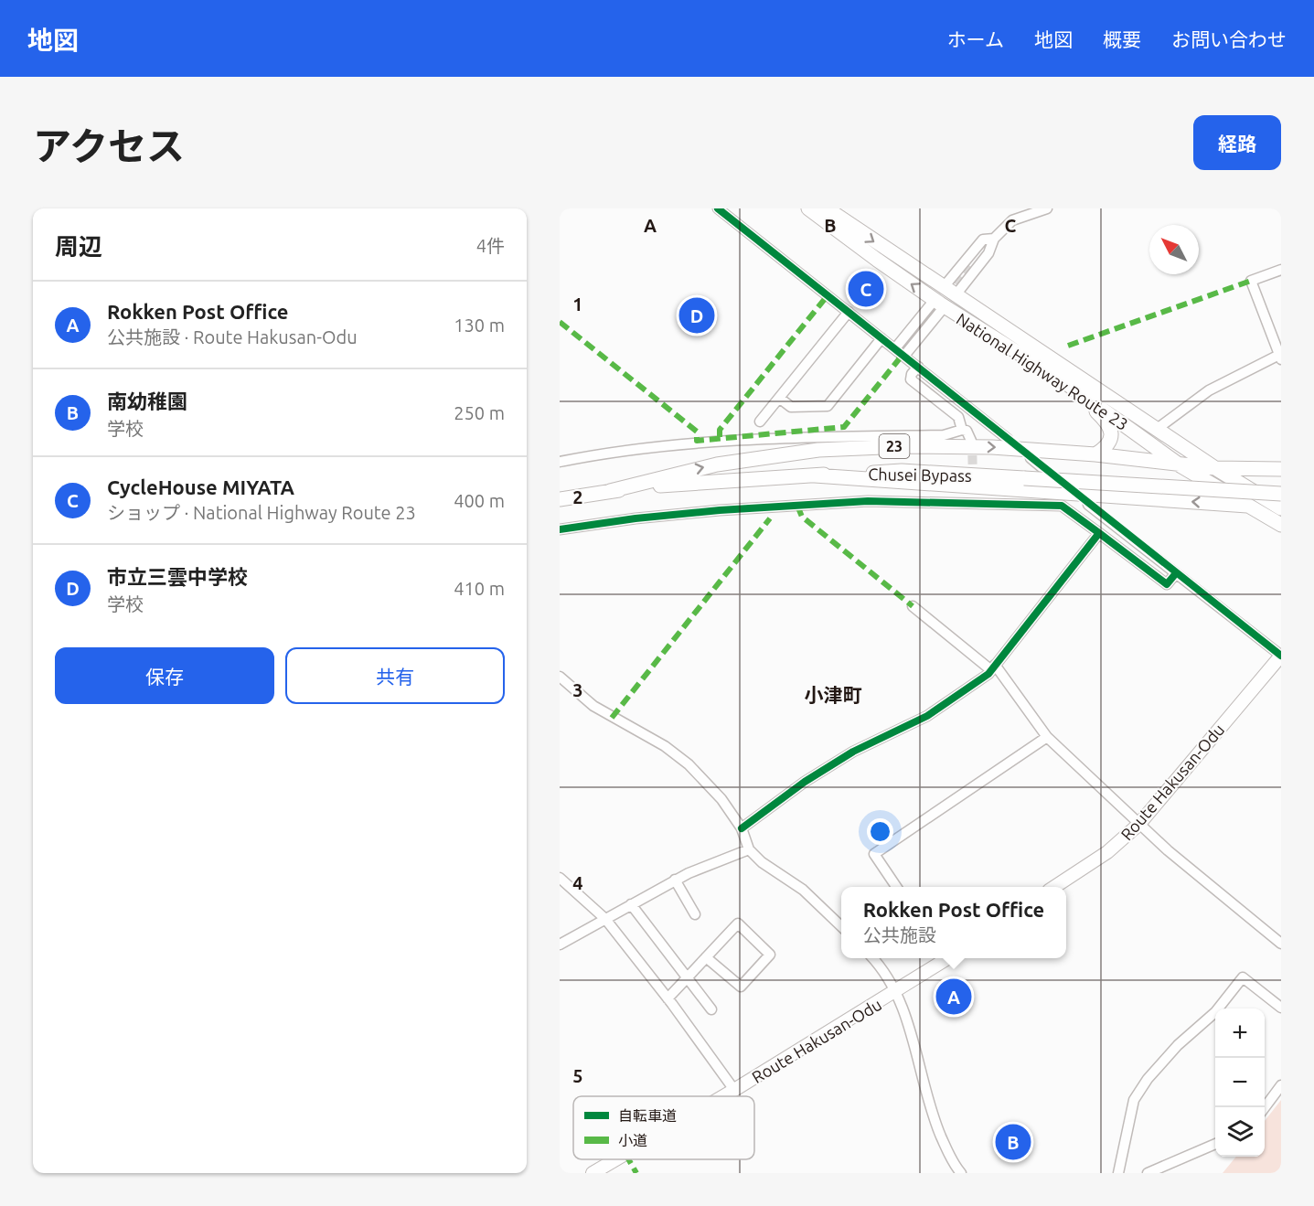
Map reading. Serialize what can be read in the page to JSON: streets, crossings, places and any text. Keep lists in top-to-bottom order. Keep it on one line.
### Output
{"streets":{"highway":["National Highway Route 23","23","Chusei Bypass"],"main road":["Route Hakusan-Odu"]},"crossings":[["National Highway Route 23","23"],["23","Chusei Bypass"]],"districts":["小津町"],"legend":["自転車道","小道"],"north":"top left","page":{"header":"地図","nav":["ホーム","地図","概要","お問い合わせ"],"title":"アクセス","buttons":["経路",["保存","共有"]],"heading":["周辺","4件"],"pins":["C","D","A","B"],"list":[{"mark":"A","name":"Rokken Post Office","note":"公共施設 · Route Hakusan-Odu","value":"130 m"},{"mark":"B","name":"南幼稚園","note":"学校","value":"250 m"},{"mark":"C","name":"CycleHouse MIYATA","note":"ショップ · National Highway Route 23","value":"400 m"},{"mark":"D","name":"市立三雲中学校","note":"学校","value":"410 m"}],"popup":["Rokken Post Office","公共施設"],"map_buttons":["+","−"]},"grid":{"columns":["A","B","C"],"rows":["1","2","3","4","5"]}}
